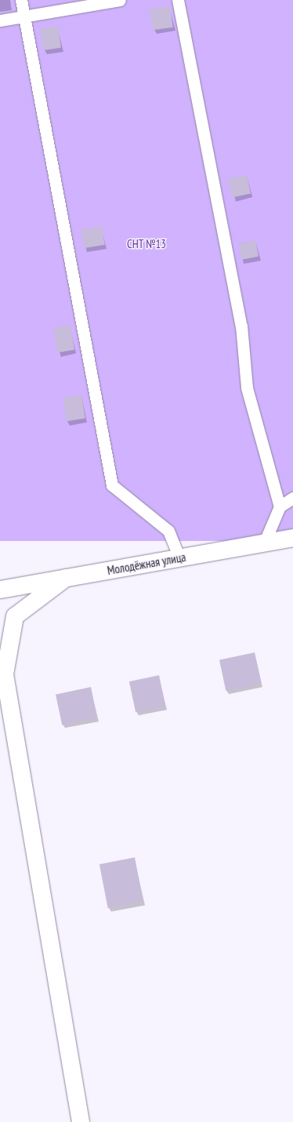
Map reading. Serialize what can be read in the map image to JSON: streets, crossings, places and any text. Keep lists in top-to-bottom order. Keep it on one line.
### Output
{"streets":{"street":["Молодёжная улица"]},"parks":["СНТ №13"]}
